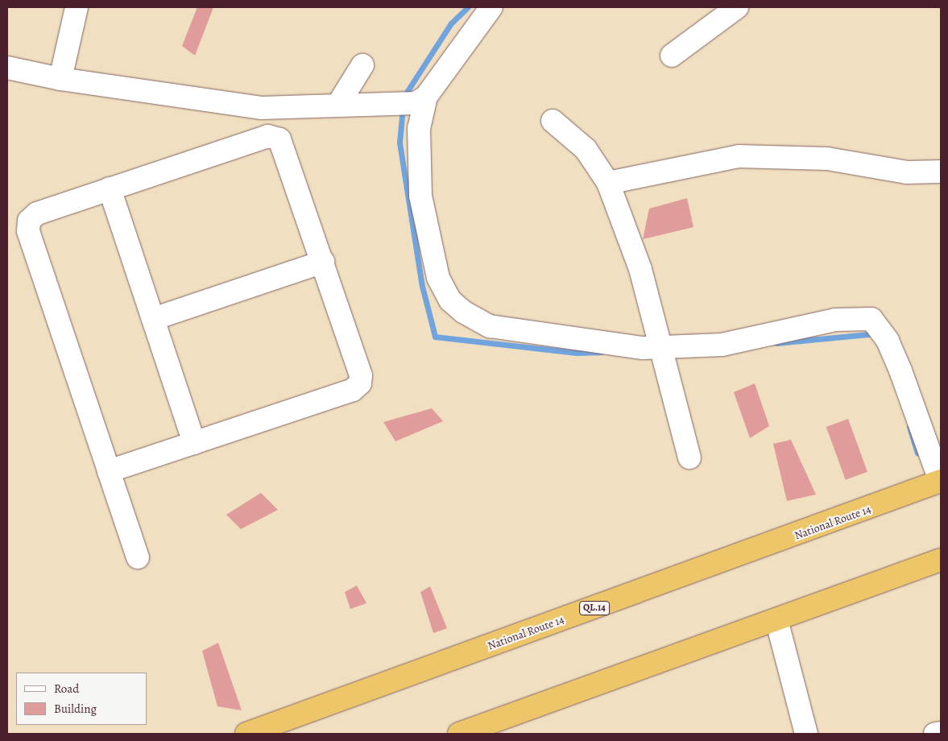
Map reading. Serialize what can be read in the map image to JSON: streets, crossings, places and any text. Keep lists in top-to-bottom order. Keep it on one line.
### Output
{"streets":{"highway":["National Route 14","QL.14"]},"legend":["Road","Building"]}
